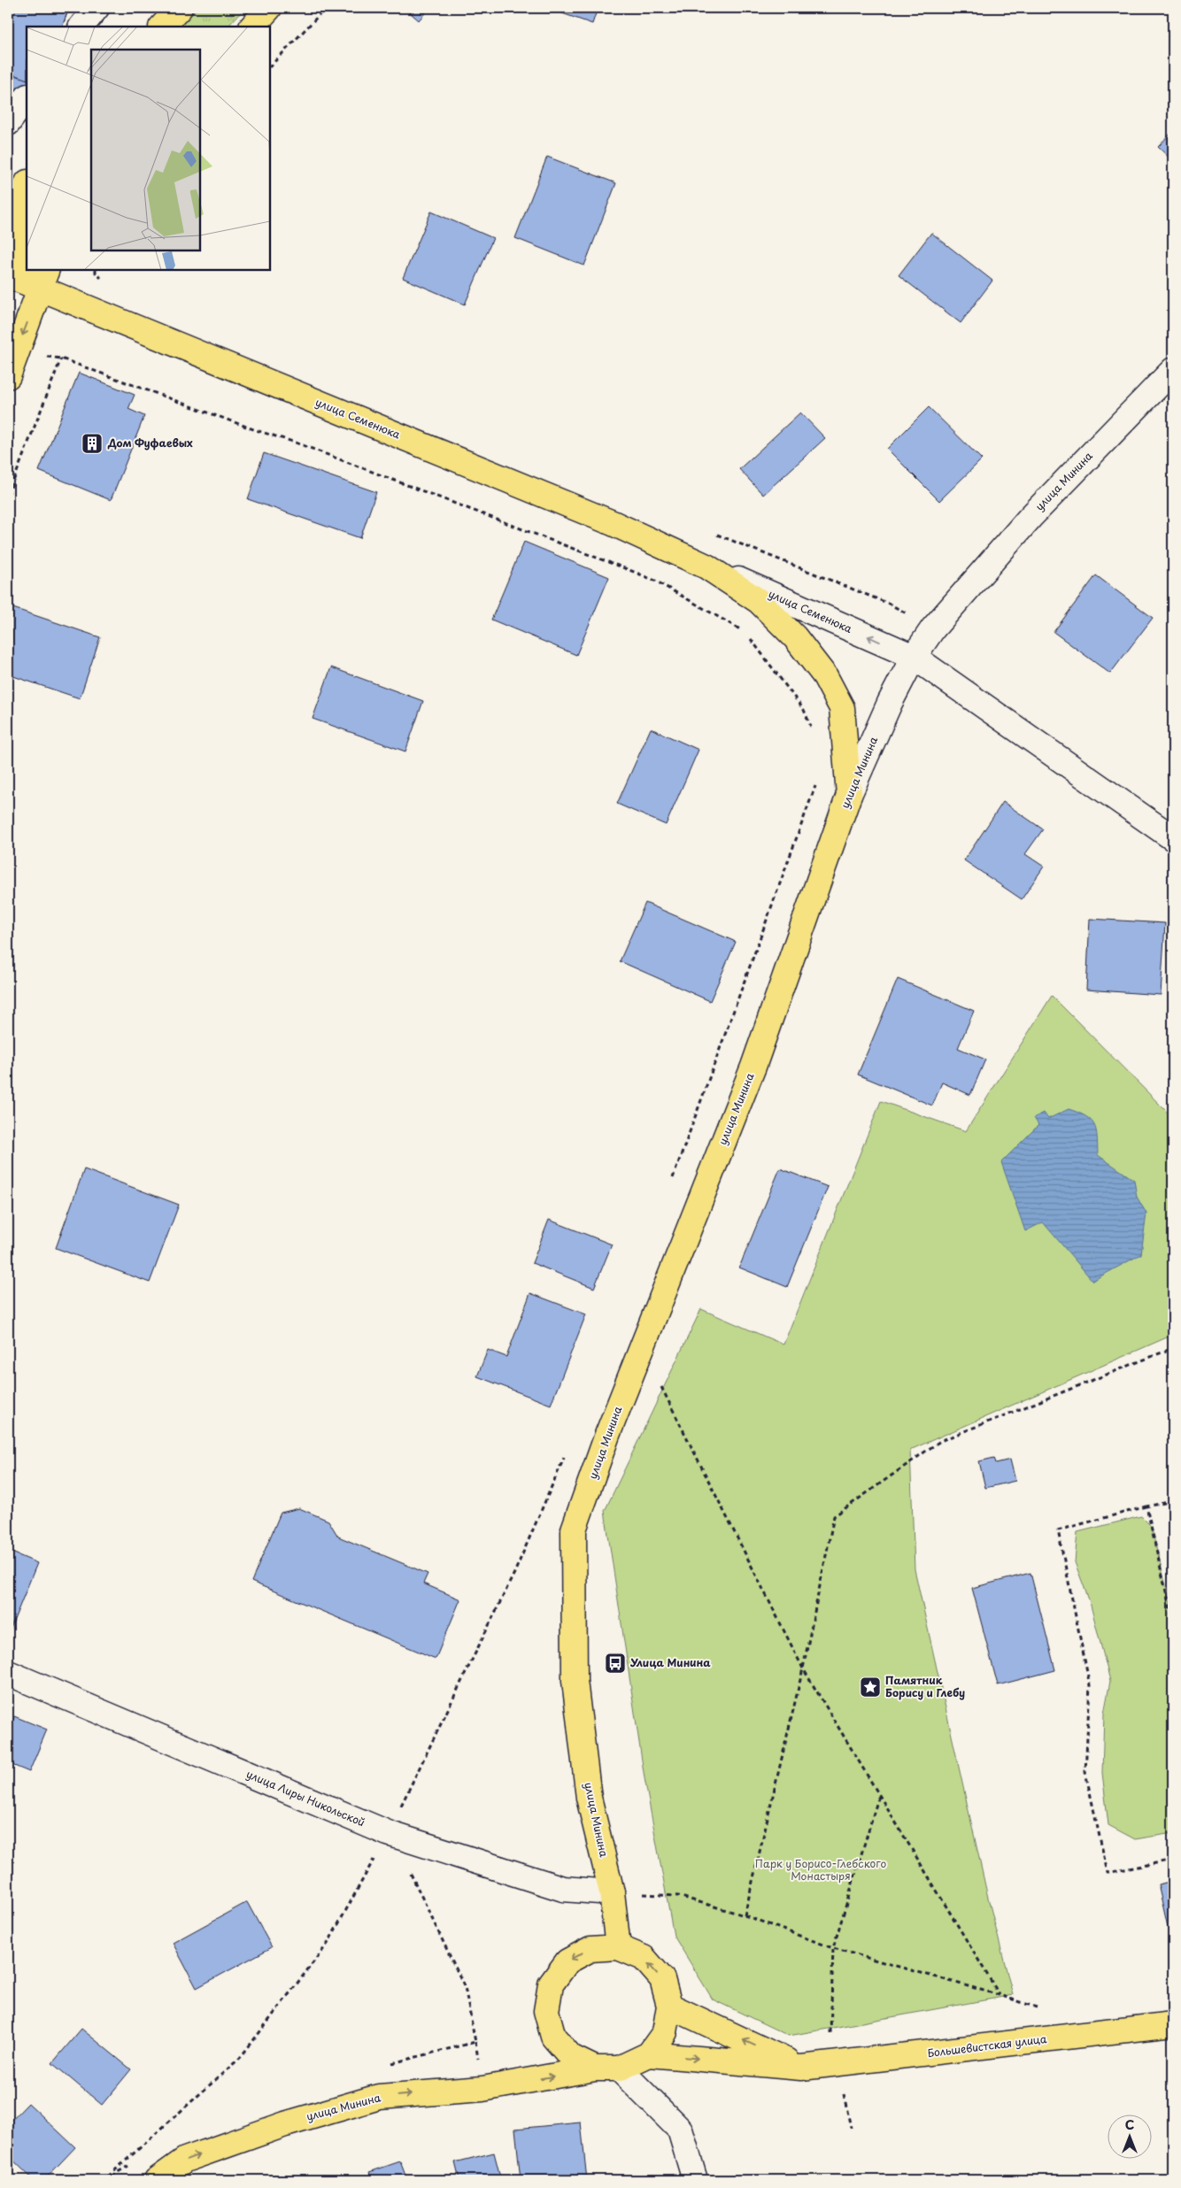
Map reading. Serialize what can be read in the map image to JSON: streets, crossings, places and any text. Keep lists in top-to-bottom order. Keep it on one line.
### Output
{"streets":{"main road":["улица Семенюка","улица Минина","Большевистская улица"],"street":["улица Лиры Никольской"]},"crossings":[["улица Семенюка","улица Минина"],["улица Минина","улица Лиры Никольской"],["улица Минина","Большевистская улица"]],"parks":["Парк у Борисо-Глебского Монастыря"],"places":{"building":["Дом Фуфаевых"],"bus stop":["Улица Минина"],"place":["Памятник Борису и Глебу"]},"north":"top"}
